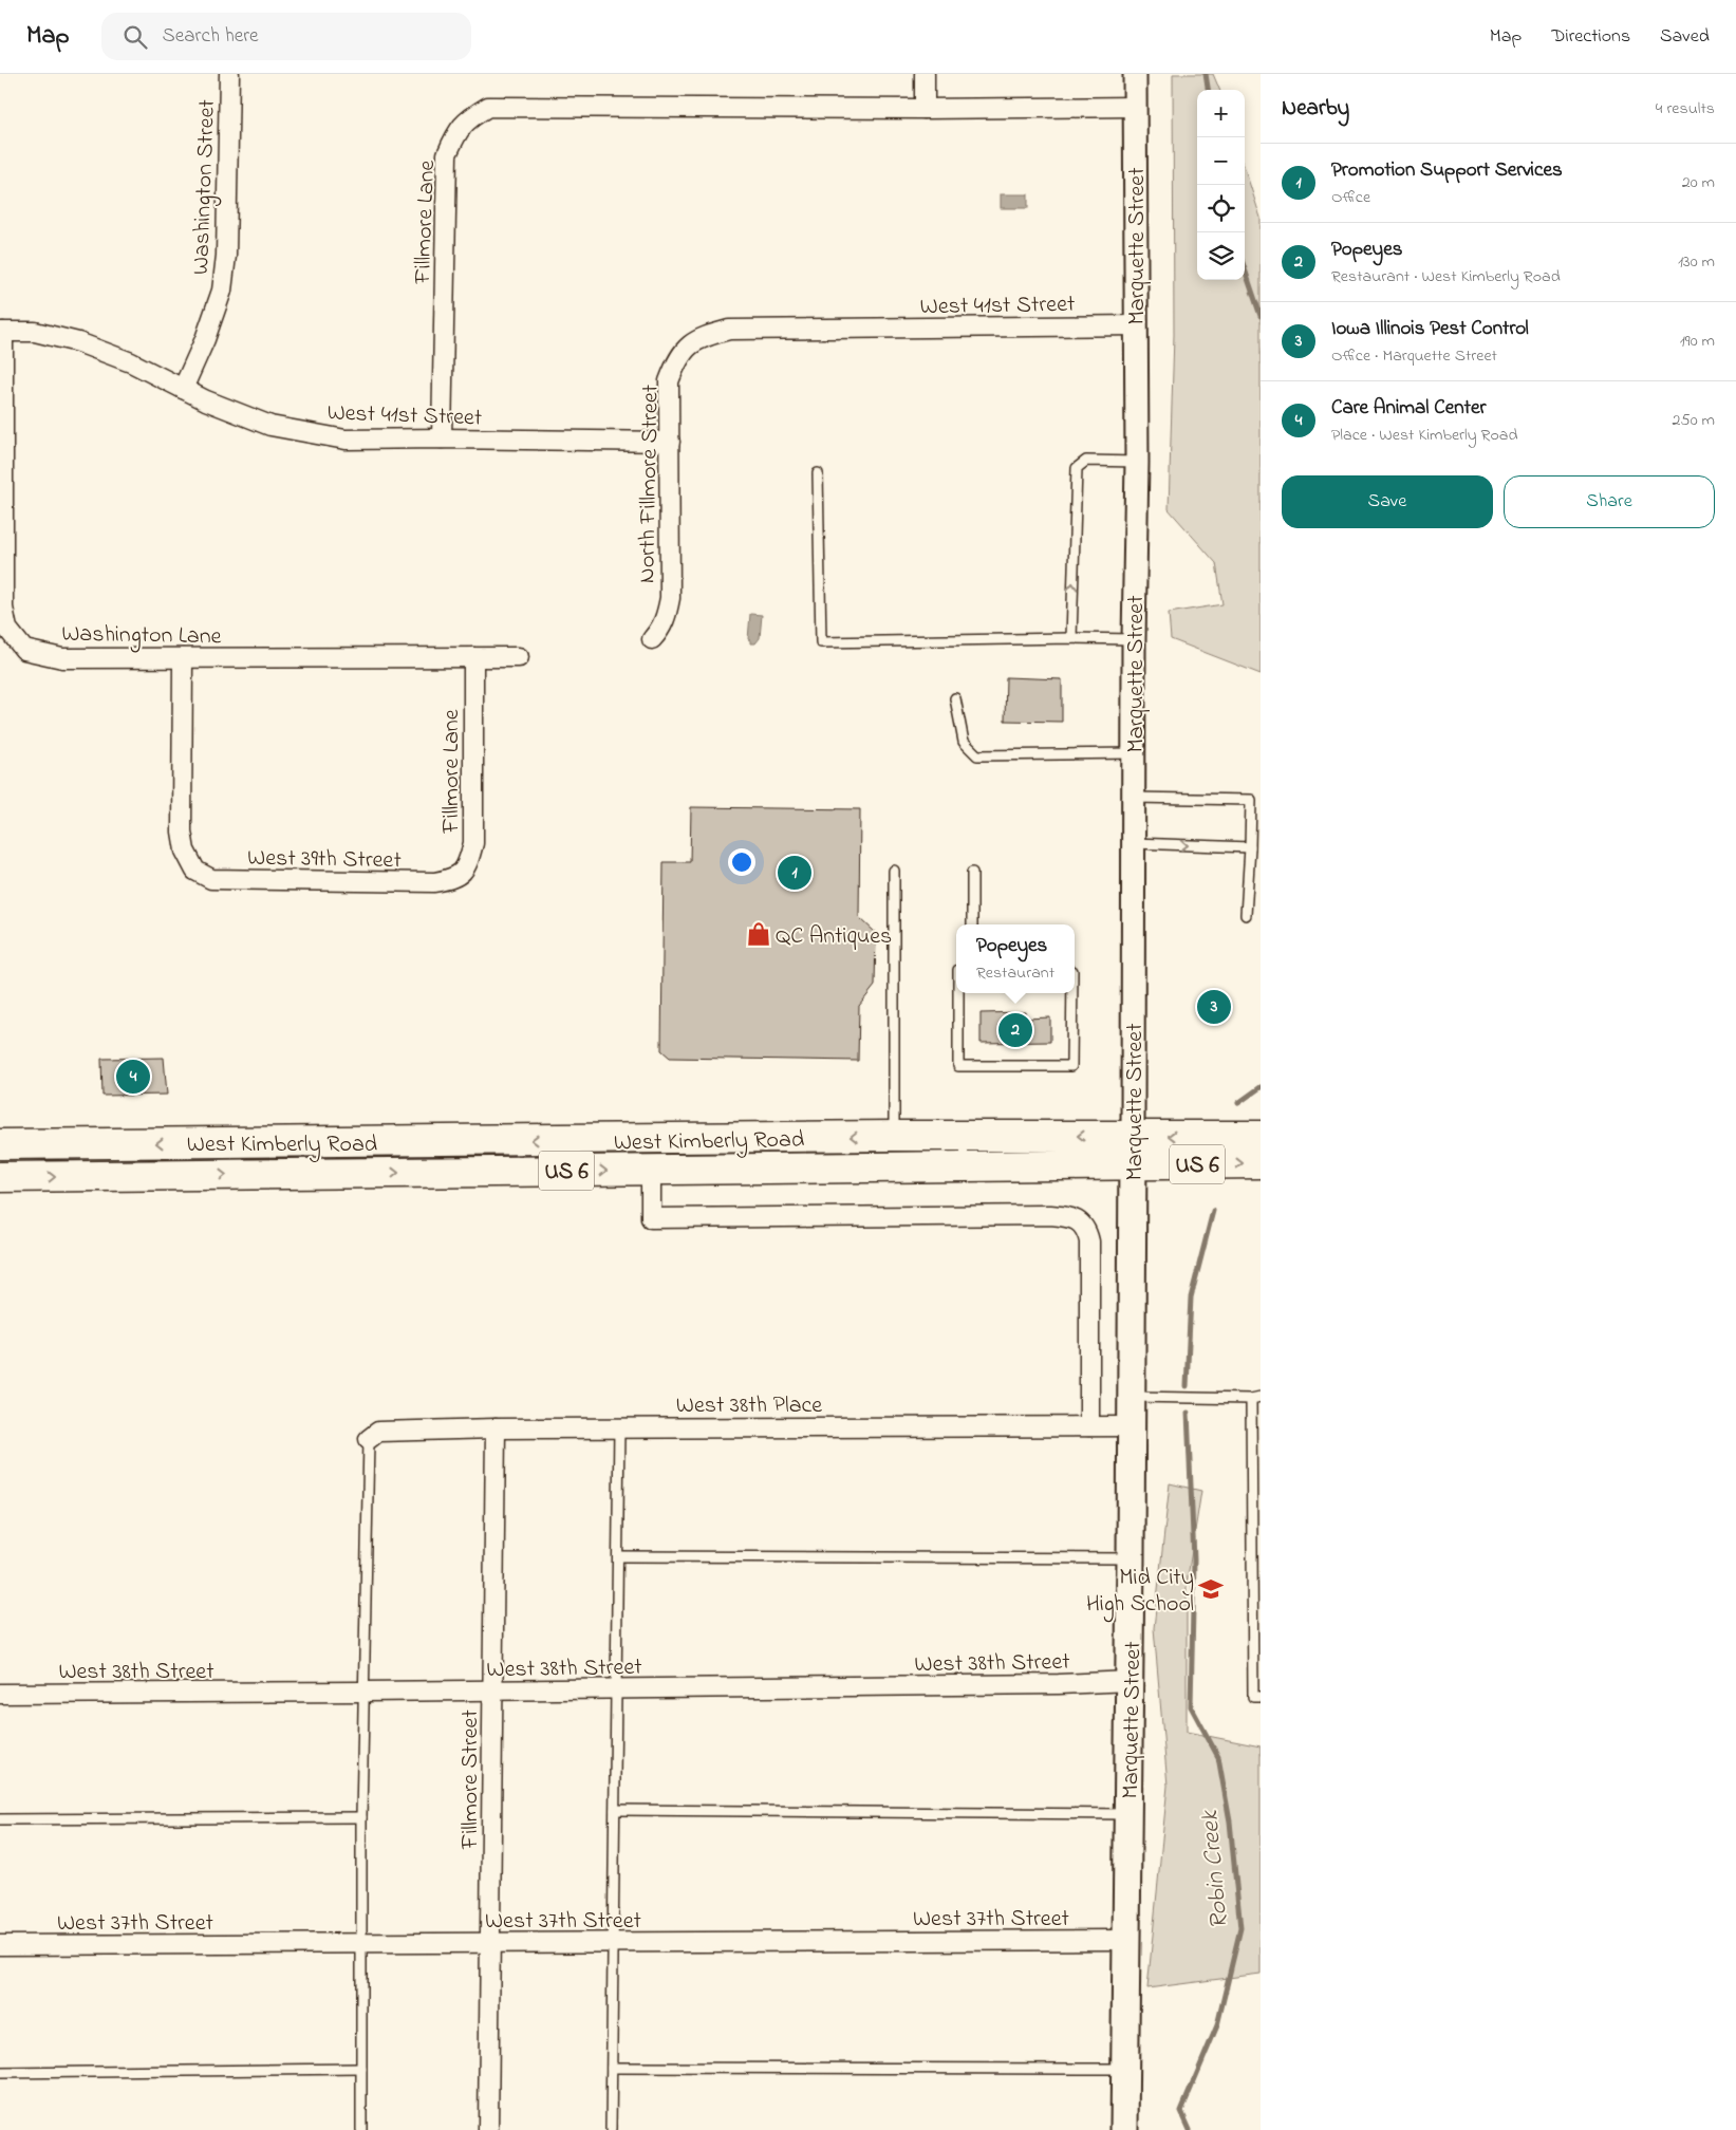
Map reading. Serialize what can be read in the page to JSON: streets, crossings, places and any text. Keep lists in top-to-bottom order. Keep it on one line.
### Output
{"streets":{"main road":["Marquette Street","West Kimberly Road","US 6"],"street":["Washington Street","Fillmore Lane","West 41st Street","North Fillmore Street","Washington Lane","West 39th Street","West 38th Place","West 38th Street","Fillmore Street","West 37th Street"]},"crossings":[["Washington Street","West 41st Street"],["Fillmore Lane","Marquette Street"],["Fillmore Lane","West 41st Street"],["Fillmore Lane","Washington Lane"],["Fillmore Lane","West 39th Street"],["Marquette Street","West 41st Street"],["Marquette Street","West Kimberly Road"],["Marquette Street","West 38th Place"],["Marquette Street","West 38th Street"],["Marquette Street","West 37th Street"],["West 41st Street","North Fillmore Street"],["West 41st Street","Washington Lane"],["Washington Lane","West 39th Street"],["West Kimberly Road","West 38th Place"],["West 38th Place","Fillmore Street"],["West 38th Street","Fillmore Street"],["Fillmore Street","West 37th Street"]],"water":["Robin Creek"],"places":{"shop":["QC Antiques"],"school or university":["Mid City High School"]},"page":{"header":"Map","search":"Search here","nav":["Map","Directions","Saved"],"heading":["Nearby","4 results"],"map_buttons":["+","−"],"list":[{"mark":"1","name":"Promotion Support Services","note":"Office","value":"20 m"},{"mark":"2","name":"Popeyes","note":"Restaurant · West Kimberly Road","value":"130 m"},{"mark":"3","name":"Iowa Illinois Pest Control","note":"Office · Marquette Street","value":"190 m"},{"mark":"4","name":"Care Animal Center","note":"Place · West Kimberly Road","value":"250 m"}],"buttons":["Save","Share"],"pins":["1","3","2","4"],"popup":["Popeyes","Restaurant"]}}
